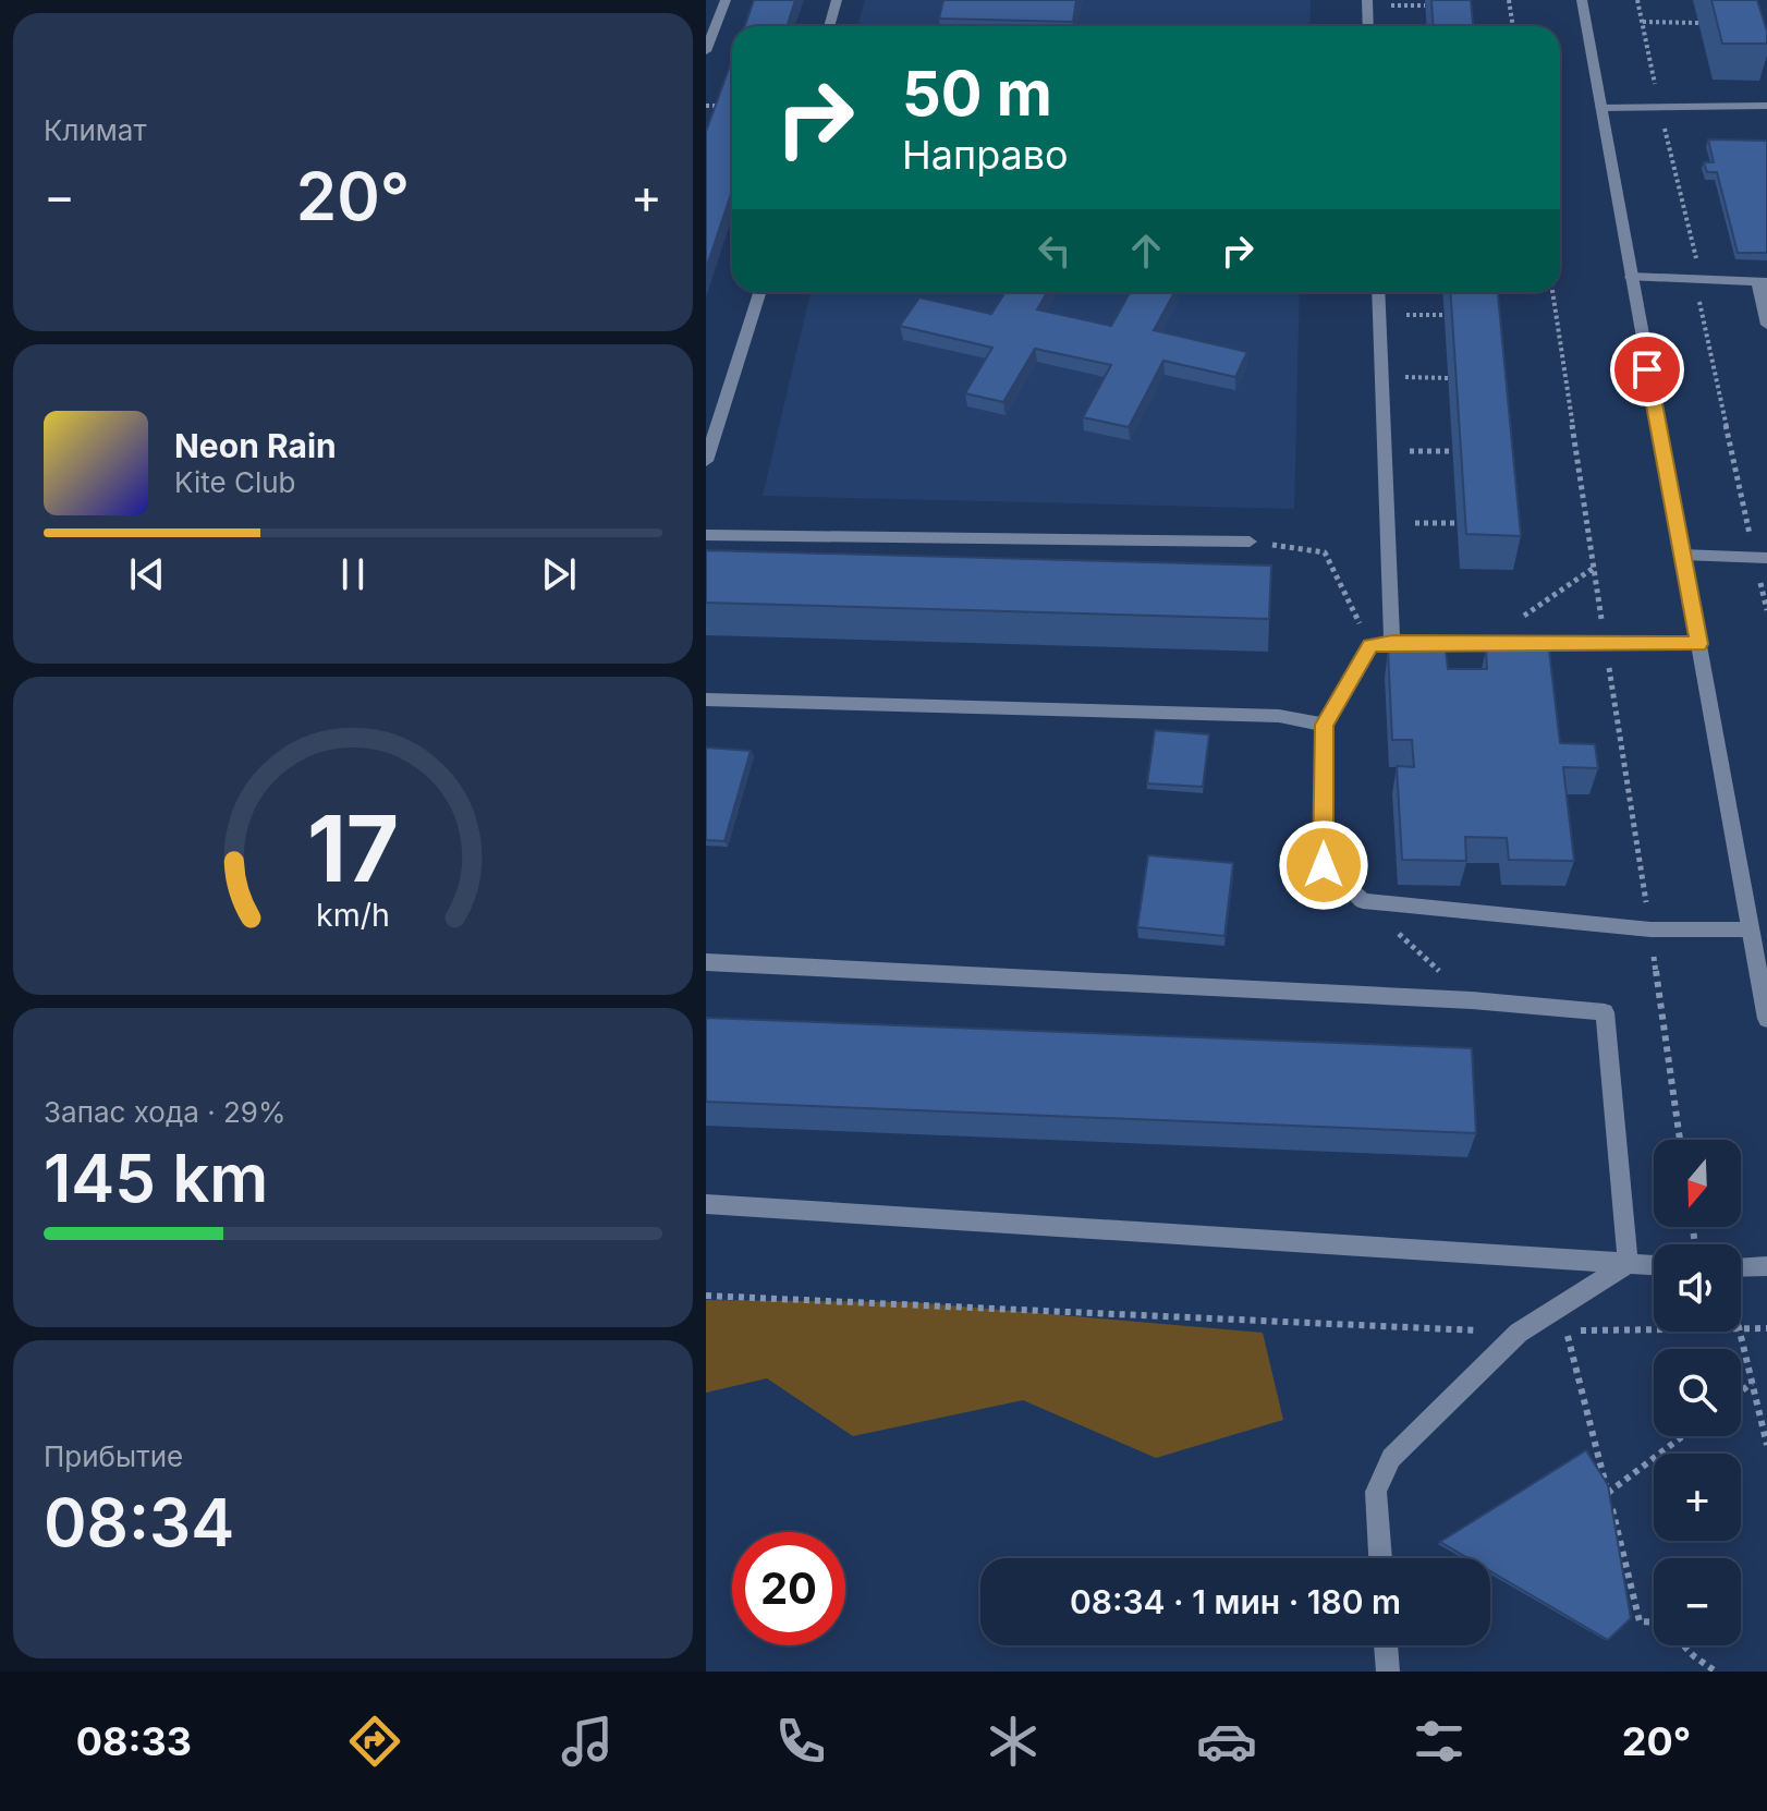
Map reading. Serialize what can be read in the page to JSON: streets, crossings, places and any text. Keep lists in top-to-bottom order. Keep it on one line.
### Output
{"north":"bottom","page":{"tile":["Климат",["Запас хода · 29%","145 km"],["Прибытие","08:34"]],"turn":["50 m","Направо"],"heat":["−","20°","+"],"song":["Neon Rain","Kite Club"],"map_buttons":["+","−"],"limit":"20","trip":"08:34 · 1 мин · 180 m","tabs":["08:33","20°"],"gauge":["17","km/h"]}}
